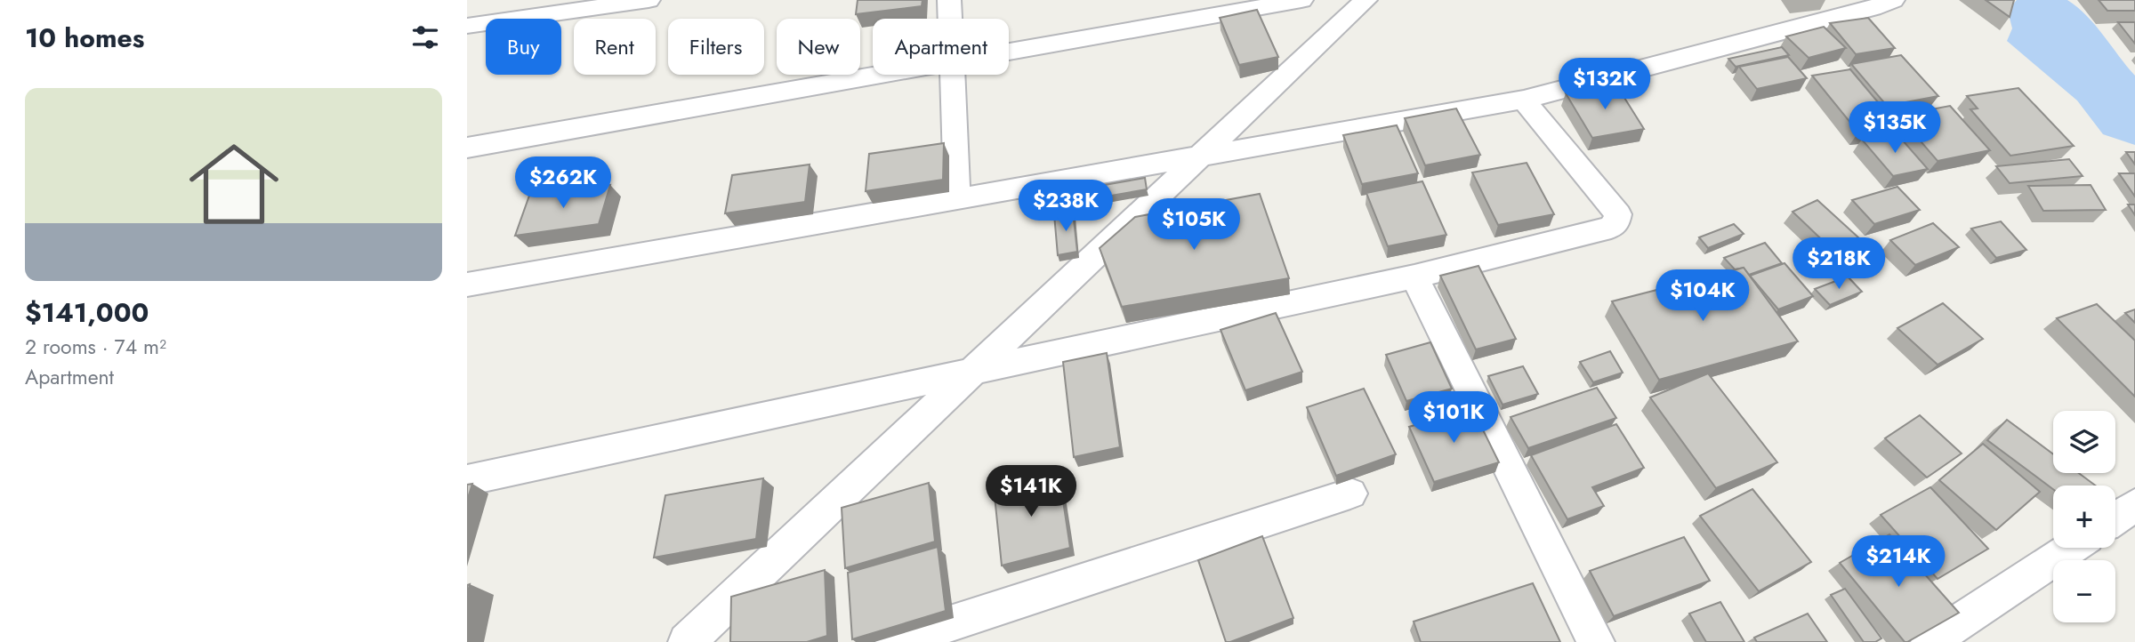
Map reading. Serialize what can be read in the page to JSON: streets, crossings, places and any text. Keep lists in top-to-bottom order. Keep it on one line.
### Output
{"page":{"heading":"10 homes","chip":["Buy","Rent","Filters","New","Apartment"],"price":["$132K","$135K","$262K","$238K","$105K","$218K","$104K","$101K","$141K","$214K"],"list":[{"name":"$141,000","note":"2 rooms · 74 m² · Apartment"}],"map_buttons":["+","−"]}}
